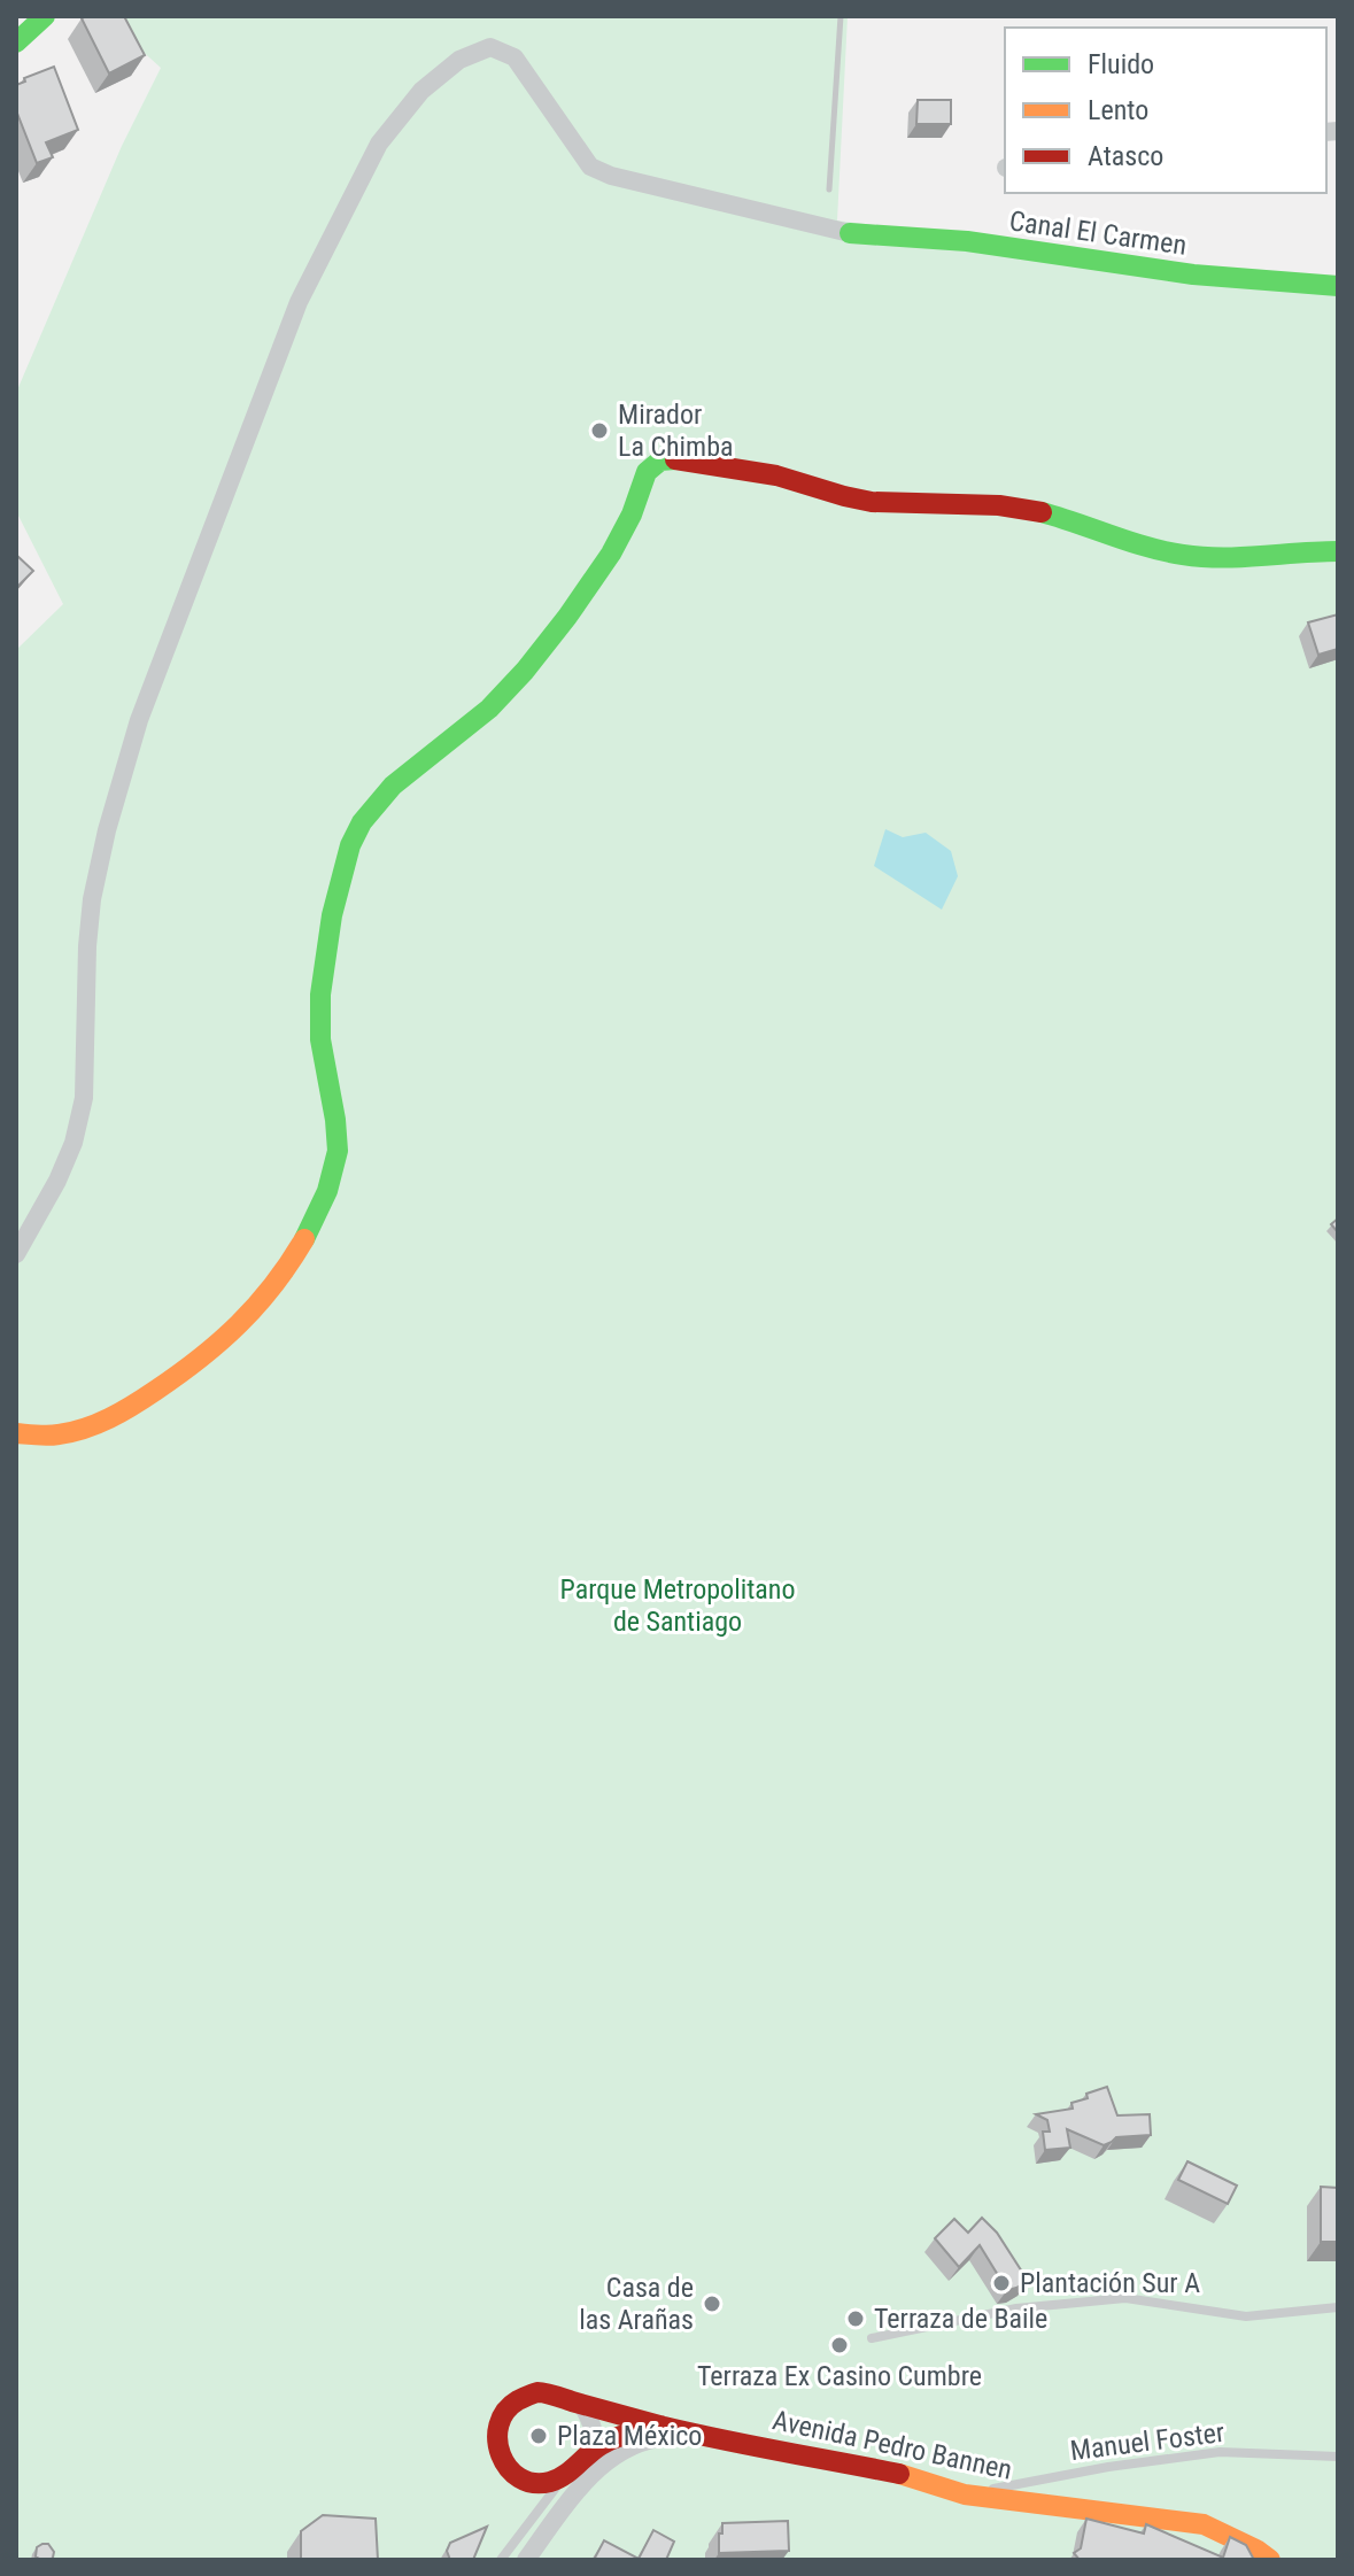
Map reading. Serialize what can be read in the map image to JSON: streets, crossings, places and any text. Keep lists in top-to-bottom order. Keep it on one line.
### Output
{"streets":{"street":["Canal El Carmen","Avenida Pedro Bannen"],"lane":["Manuel Foster"]},"crossings":[["Manuel Foster","Avenida Pedro Bannen"]],"parks":["Parque Metropolitano de Santiago"],"places":["Mirador La Chimba","Plantación Sur A","Casa de las Arañas","Terraza de Baile","Terraza Ex Casino Cumbre","Plaza México"],"legend":["Fluido","Lento","Atasco"]}
